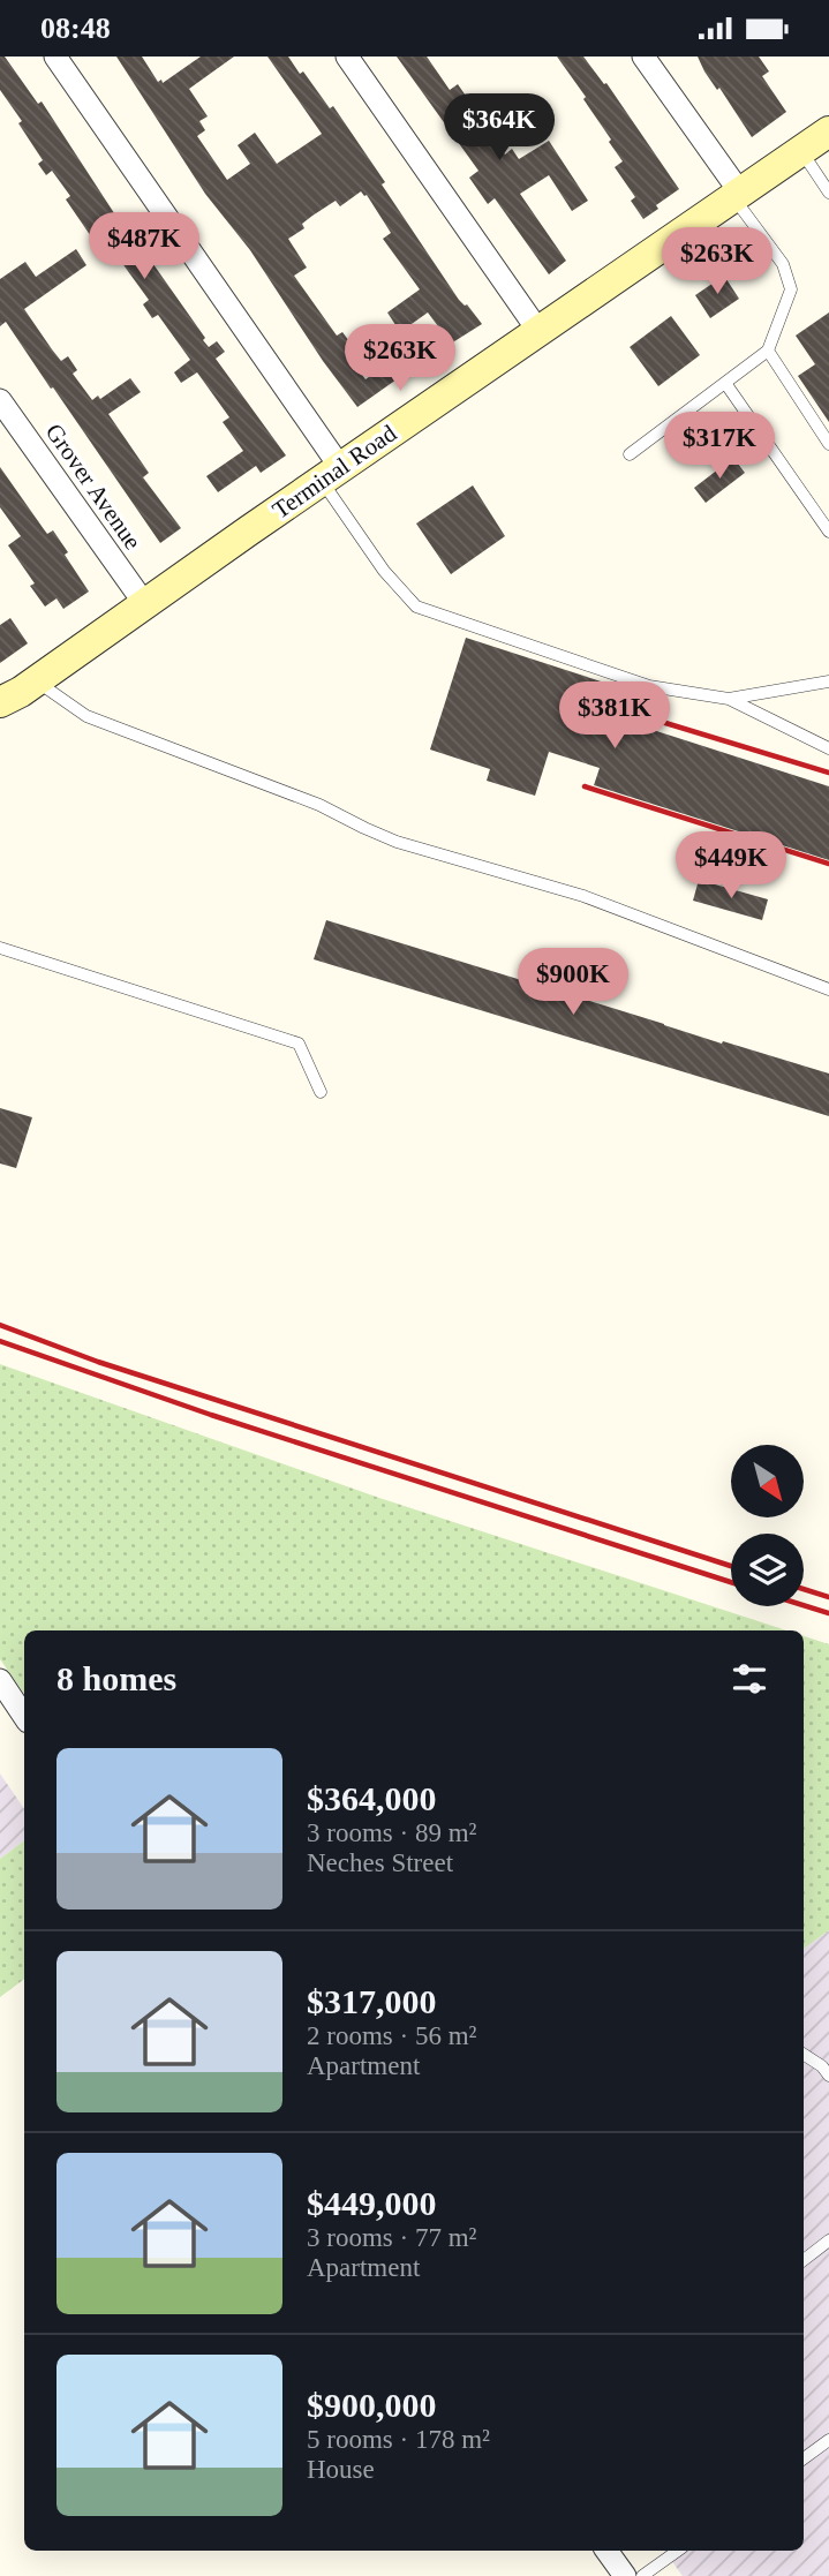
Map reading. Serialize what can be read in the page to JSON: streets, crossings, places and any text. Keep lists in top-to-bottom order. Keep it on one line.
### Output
{"streets":{"main road":["Terminal Road"],"street":["Grover Avenue"]},"crossings":[["Terminal Road","Grover Avenue"]],"north":"bottom right","page":{"status":"08:48","price":["$364K","$487K","$263K","$263K","$317K","$381K","$449K","$900K"],"heading":"8 homes","list":[{"name":"$364,000","note":"3 rooms · 89 m² · Neches Street"},{"name":"$317,000","note":"2 rooms · 56 m² · Apartment"},{"name":"$449,000","note":"3 rooms · 77 m² · Apartment"},{"name":"$900,000","note":"5 rooms · 178 m² · House"}]}}
